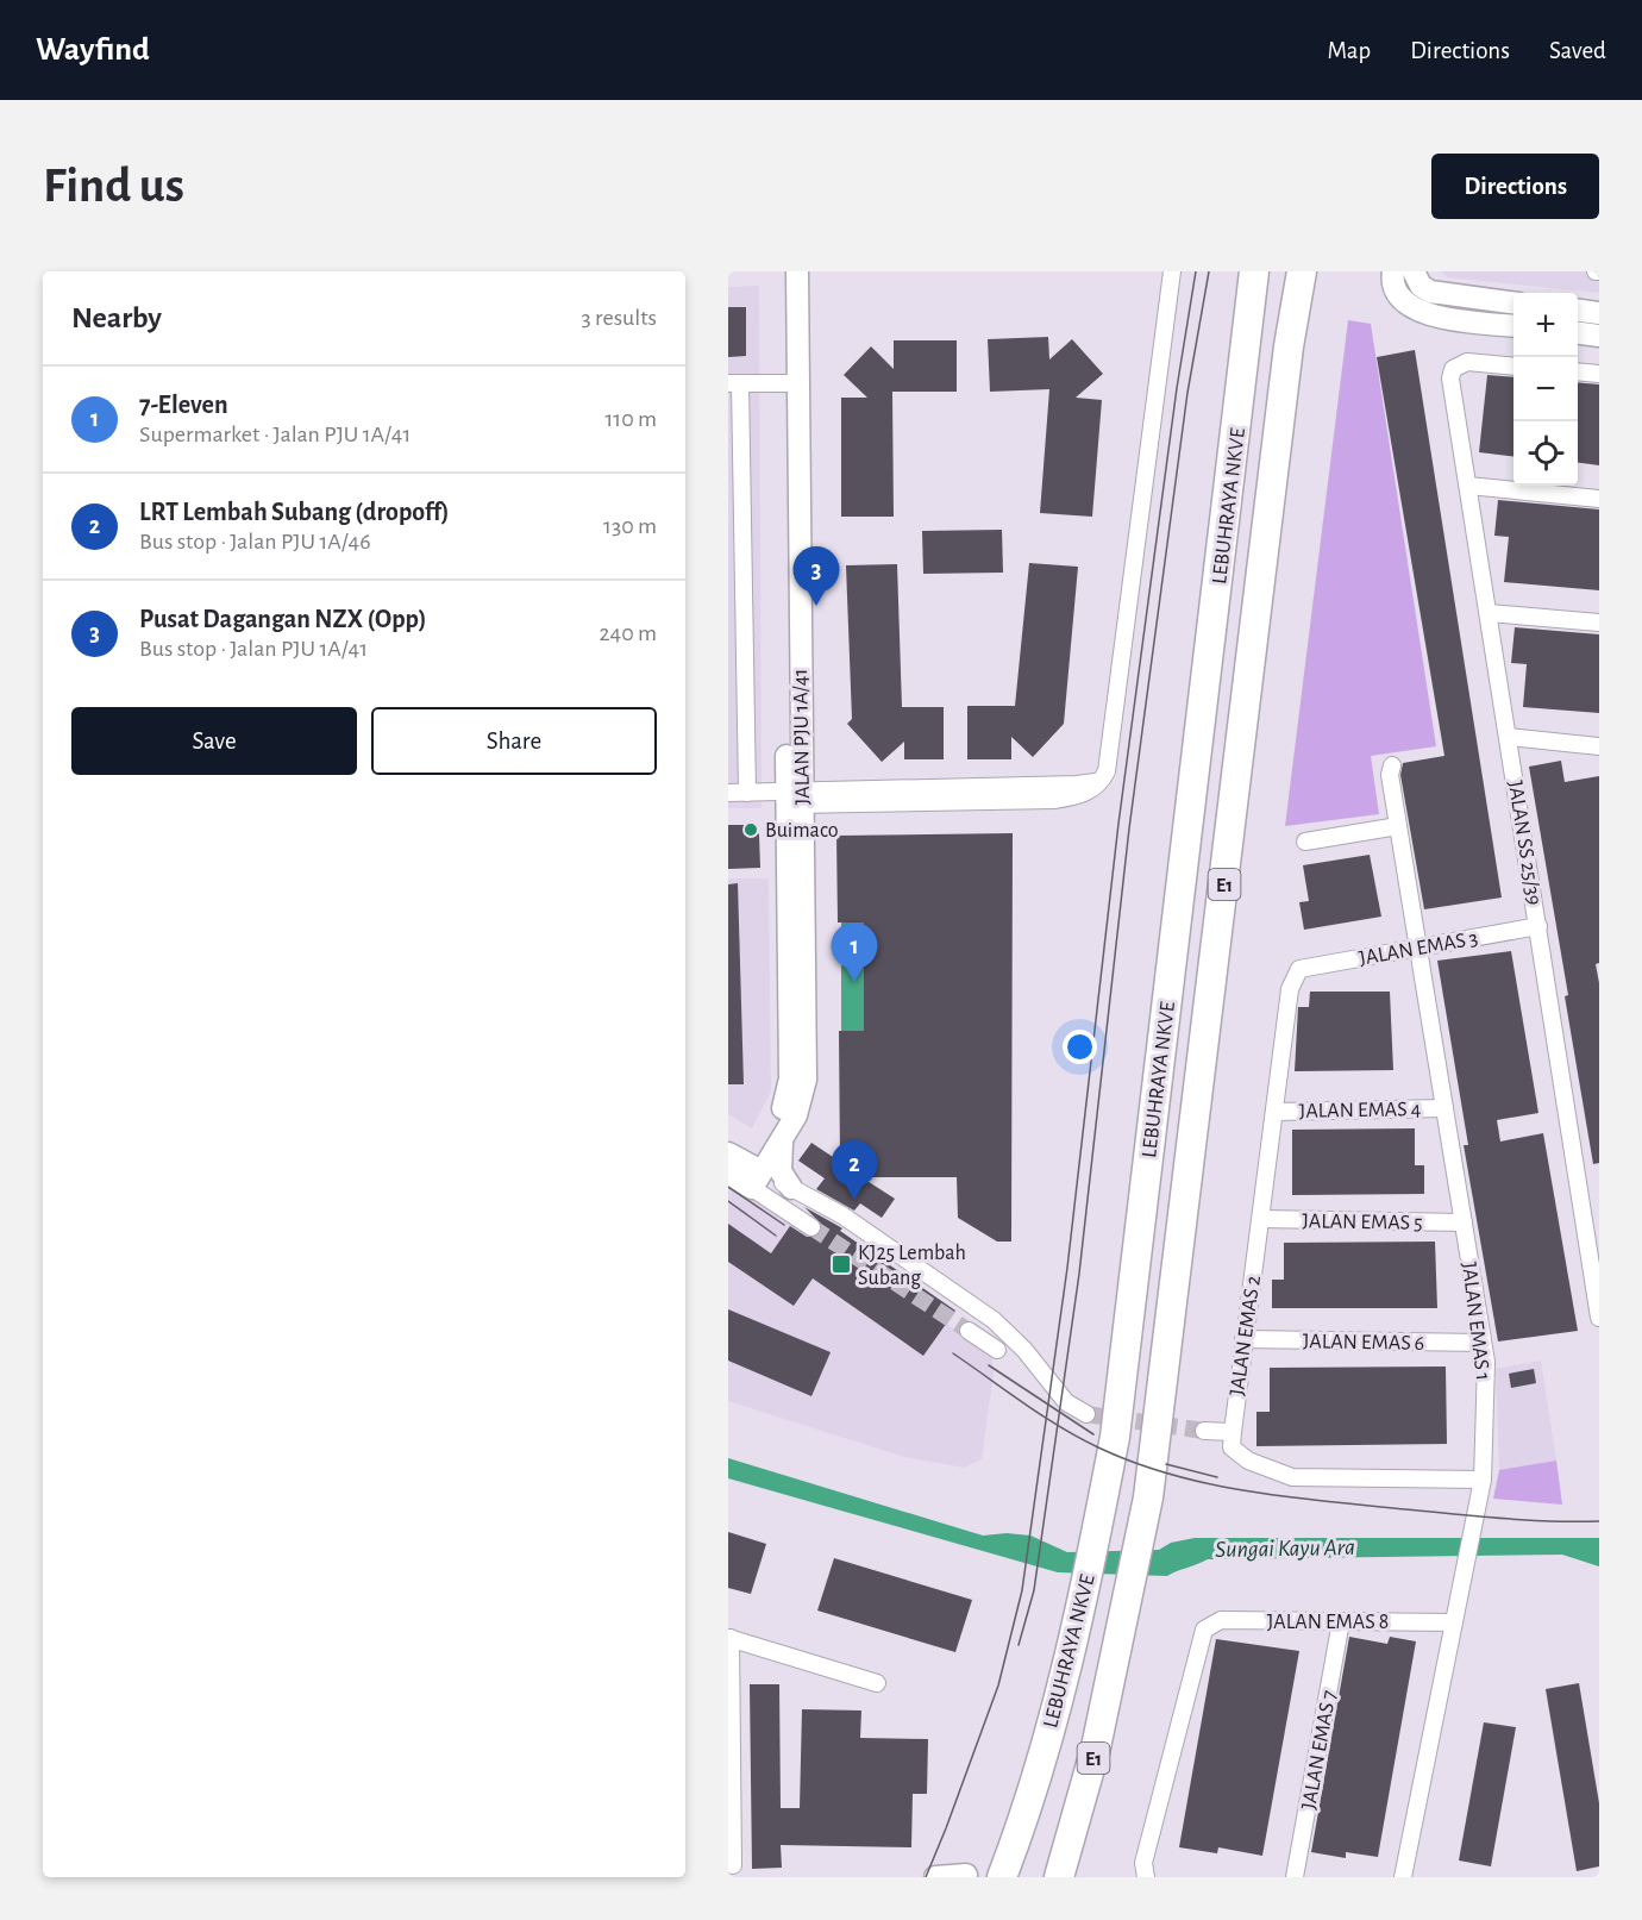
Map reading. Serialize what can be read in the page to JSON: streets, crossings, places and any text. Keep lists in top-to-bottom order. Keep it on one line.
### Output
{"streets":{"highway":["LEBUHRAYA NKVE","E1"],"street":["JALAN PJU 1A/41","JALAN SS 25/39","JALAN EMAS 3","JALAN EMAS 4","JALAN EMAS 5","JALAN EMAS 1","JALAN EMAS 2","JALAN EMAS 6","JALAN EMAS 8","JALAN EMAS 7"]},"crossings":[["JALAN SS 25/39","JALAN EMAS 3"],["JALAN EMAS 3","JALAN EMAS 1"],["JALAN EMAS 3","JALAN EMAS 2"],["JALAN EMAS 4","JALAN EMAS 1"],["JALAN EMAS 4","JALAN EMAS 2"],["JALAN EMAS 5","JALAN EMAS 1"],["JALAN EMAS 5","JALAN EMAS 2"],["JALAN EMAS 1","JALAN EMAS 6"],["JALAN EMAS 1","JALAN EMAS 8"],["JALAN EMAS 2","JALAN EMAS 6"],["JALAN EMAS 8","JALAN EMAS 7"]],"water":["Sungai Kayu Ara"],"places":{"other":["Buimaco"],"transit":["KJ25 Lembah Subang"]},"page":{"header":"Wayfind","nav":["Map","Directions","Saved"],"buttons":["Directions",["Save","Share"]],"title":"Find us","heading":["Nearby","3 results"],"map_buttons":["+","−"],"list":[{"mark":"1","name":"7-Eleven","note":"Supermarket · Jalan PJU 1A/41","value":"110 m"},{"mark":"2","name":"LRT Lembah Subang (dropoff)","note":"Bus stop · Jalan PJU 1A/46","value":"130 m"},{"mark":"3","name":"Pusat Dagangan NZX (Opp)","note":"Bus stop · Jalan PJU 1A/41","value":"240 m"}],"pins":["3","1","2"]}}
